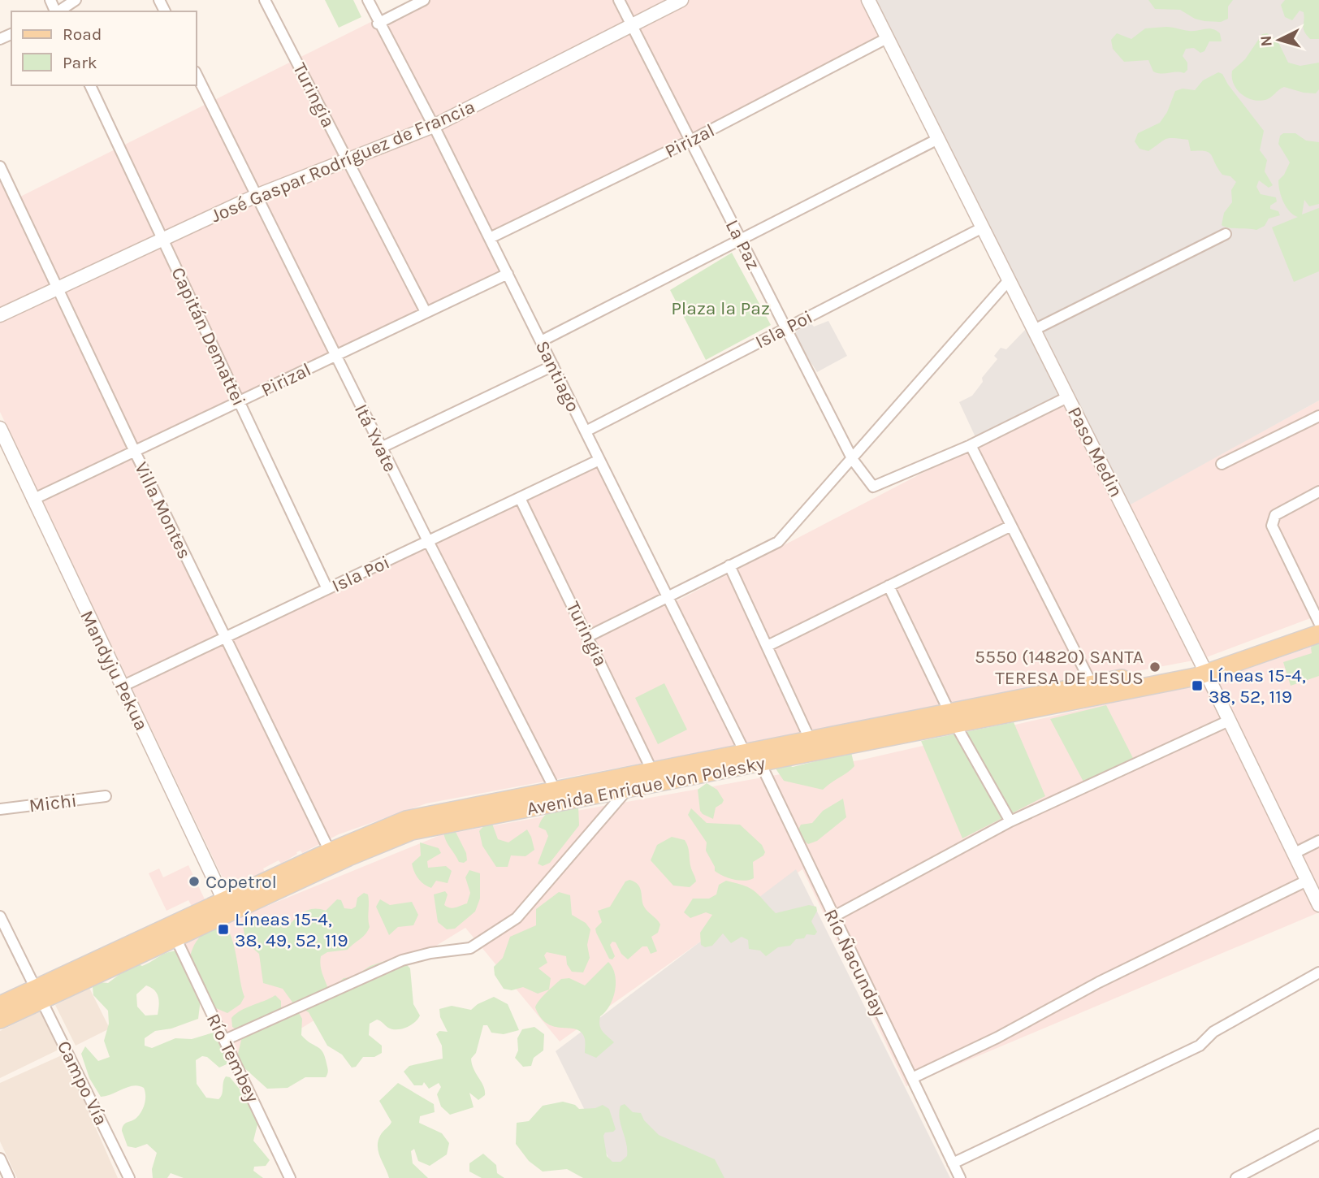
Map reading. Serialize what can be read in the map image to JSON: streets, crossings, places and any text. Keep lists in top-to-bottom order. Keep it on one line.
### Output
{"streets":{"main road":["Avenida Enrique Von Polesky"],"street":["Turingia","Pirizal","José Gaspar Rodríguez de Francia","La Paz","Isla Poi","Capitán Demattei","Santiago","Itá Yvate","Paso Medin","Villa Montes","Mandyju Pekua","Michi","Río Ñacunday","Río Tembey","Campo Vía"]},"crossings":[["Turingia","Pirizal"],["Turingia","José Gaspar Rodríguez de Francia"],["Turingia","Isla Poi"],["Turingia","Avenida Enrique Von Polesky"],["Pirizal","La Paz"],["Pirizal","Capitán Demattei"],["Pirizal","Santiago"],["Pirizal","Itá Yvate"],["Pirizal","Paso Medin"],["Pirizal","Villa Montes"],["Pirizal","Mandyju Pekua"],["José Gaspar Rodríguez de Francia","La Paz"],["José Gaspar Rodríguez de Francia","Capitán Demattei"],["José Gaspar Rodríguez de Francia","Santiago"],["José Gaspar Rodríguez de Francia","Itá Yvate"],["José Gaspar Rodríguez de Francia","Villa Montes"],["La Paz","Isla Poi"],["Isla Poi","Capitán Demattei"],["Isla Poi","Santiago"],["Isla Poi","Itá Yvate"],["Isla Poi","Paso Medin"],["Isla Poi","Villa Montes"],["Isla Poi","Mandyju Pekua"],["Santiago","Avenida Enrique Von Polesky"],["Santiago","Río Ñacunday"],["Itá Yvate","Avenida Enrique Von Polesky"],["Paso Medin","Avenida Enrique Von Polesky"],["Villa Montes","Avenida Enrique Von Polesky"],["Mandyju Pekua","Avenida Enrique Von Polesky"],["Avenida Enrique Von Polesky","Río Ñacunday"],["Avenida Enrique Von Polesky","Río Tembey"],["Avenida Enrique Von Polesky","Campo Vía"]],"parks":["Plaza la Paz"],"places":{"other":["5550 (14820) SANTA TERESA DE JESUS","Copetrol"],"transit":["Líneas 15-4, 38, 52, 119","Líneas 15-4, 38, 49, 52, 119"]},"legend":["Road","Park"],"north":"left"}
